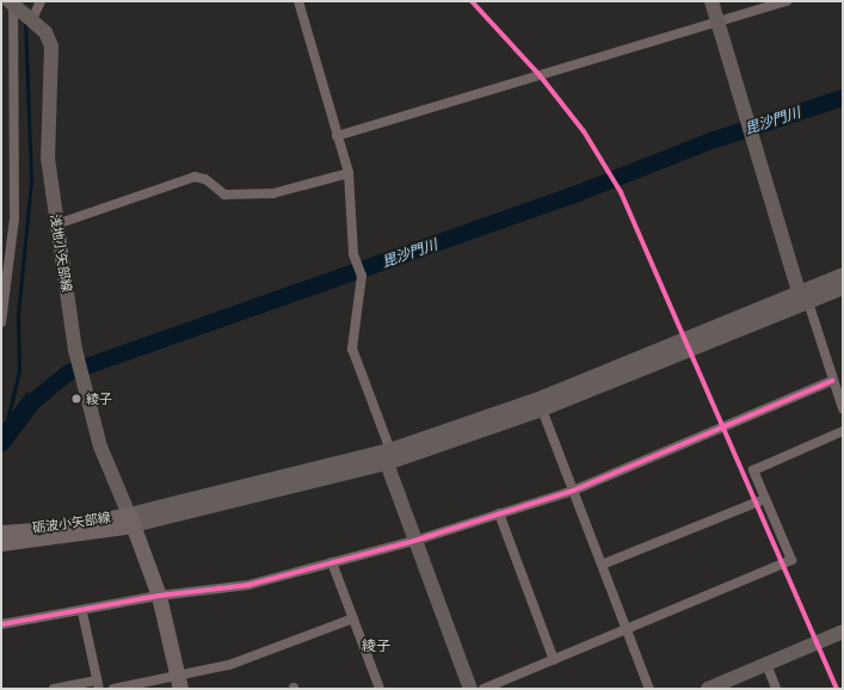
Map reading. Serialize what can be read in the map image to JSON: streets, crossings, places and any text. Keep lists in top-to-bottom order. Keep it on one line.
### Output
{"streets":{"main road":["砺波小矢部線"],"street":["浅地小矢部線"]},"crossings":[["浅地小矢部線","砺波小矢部線"]],"districts":["綾子"],"water":["毘沙門川"],"places":["綾子"]}
